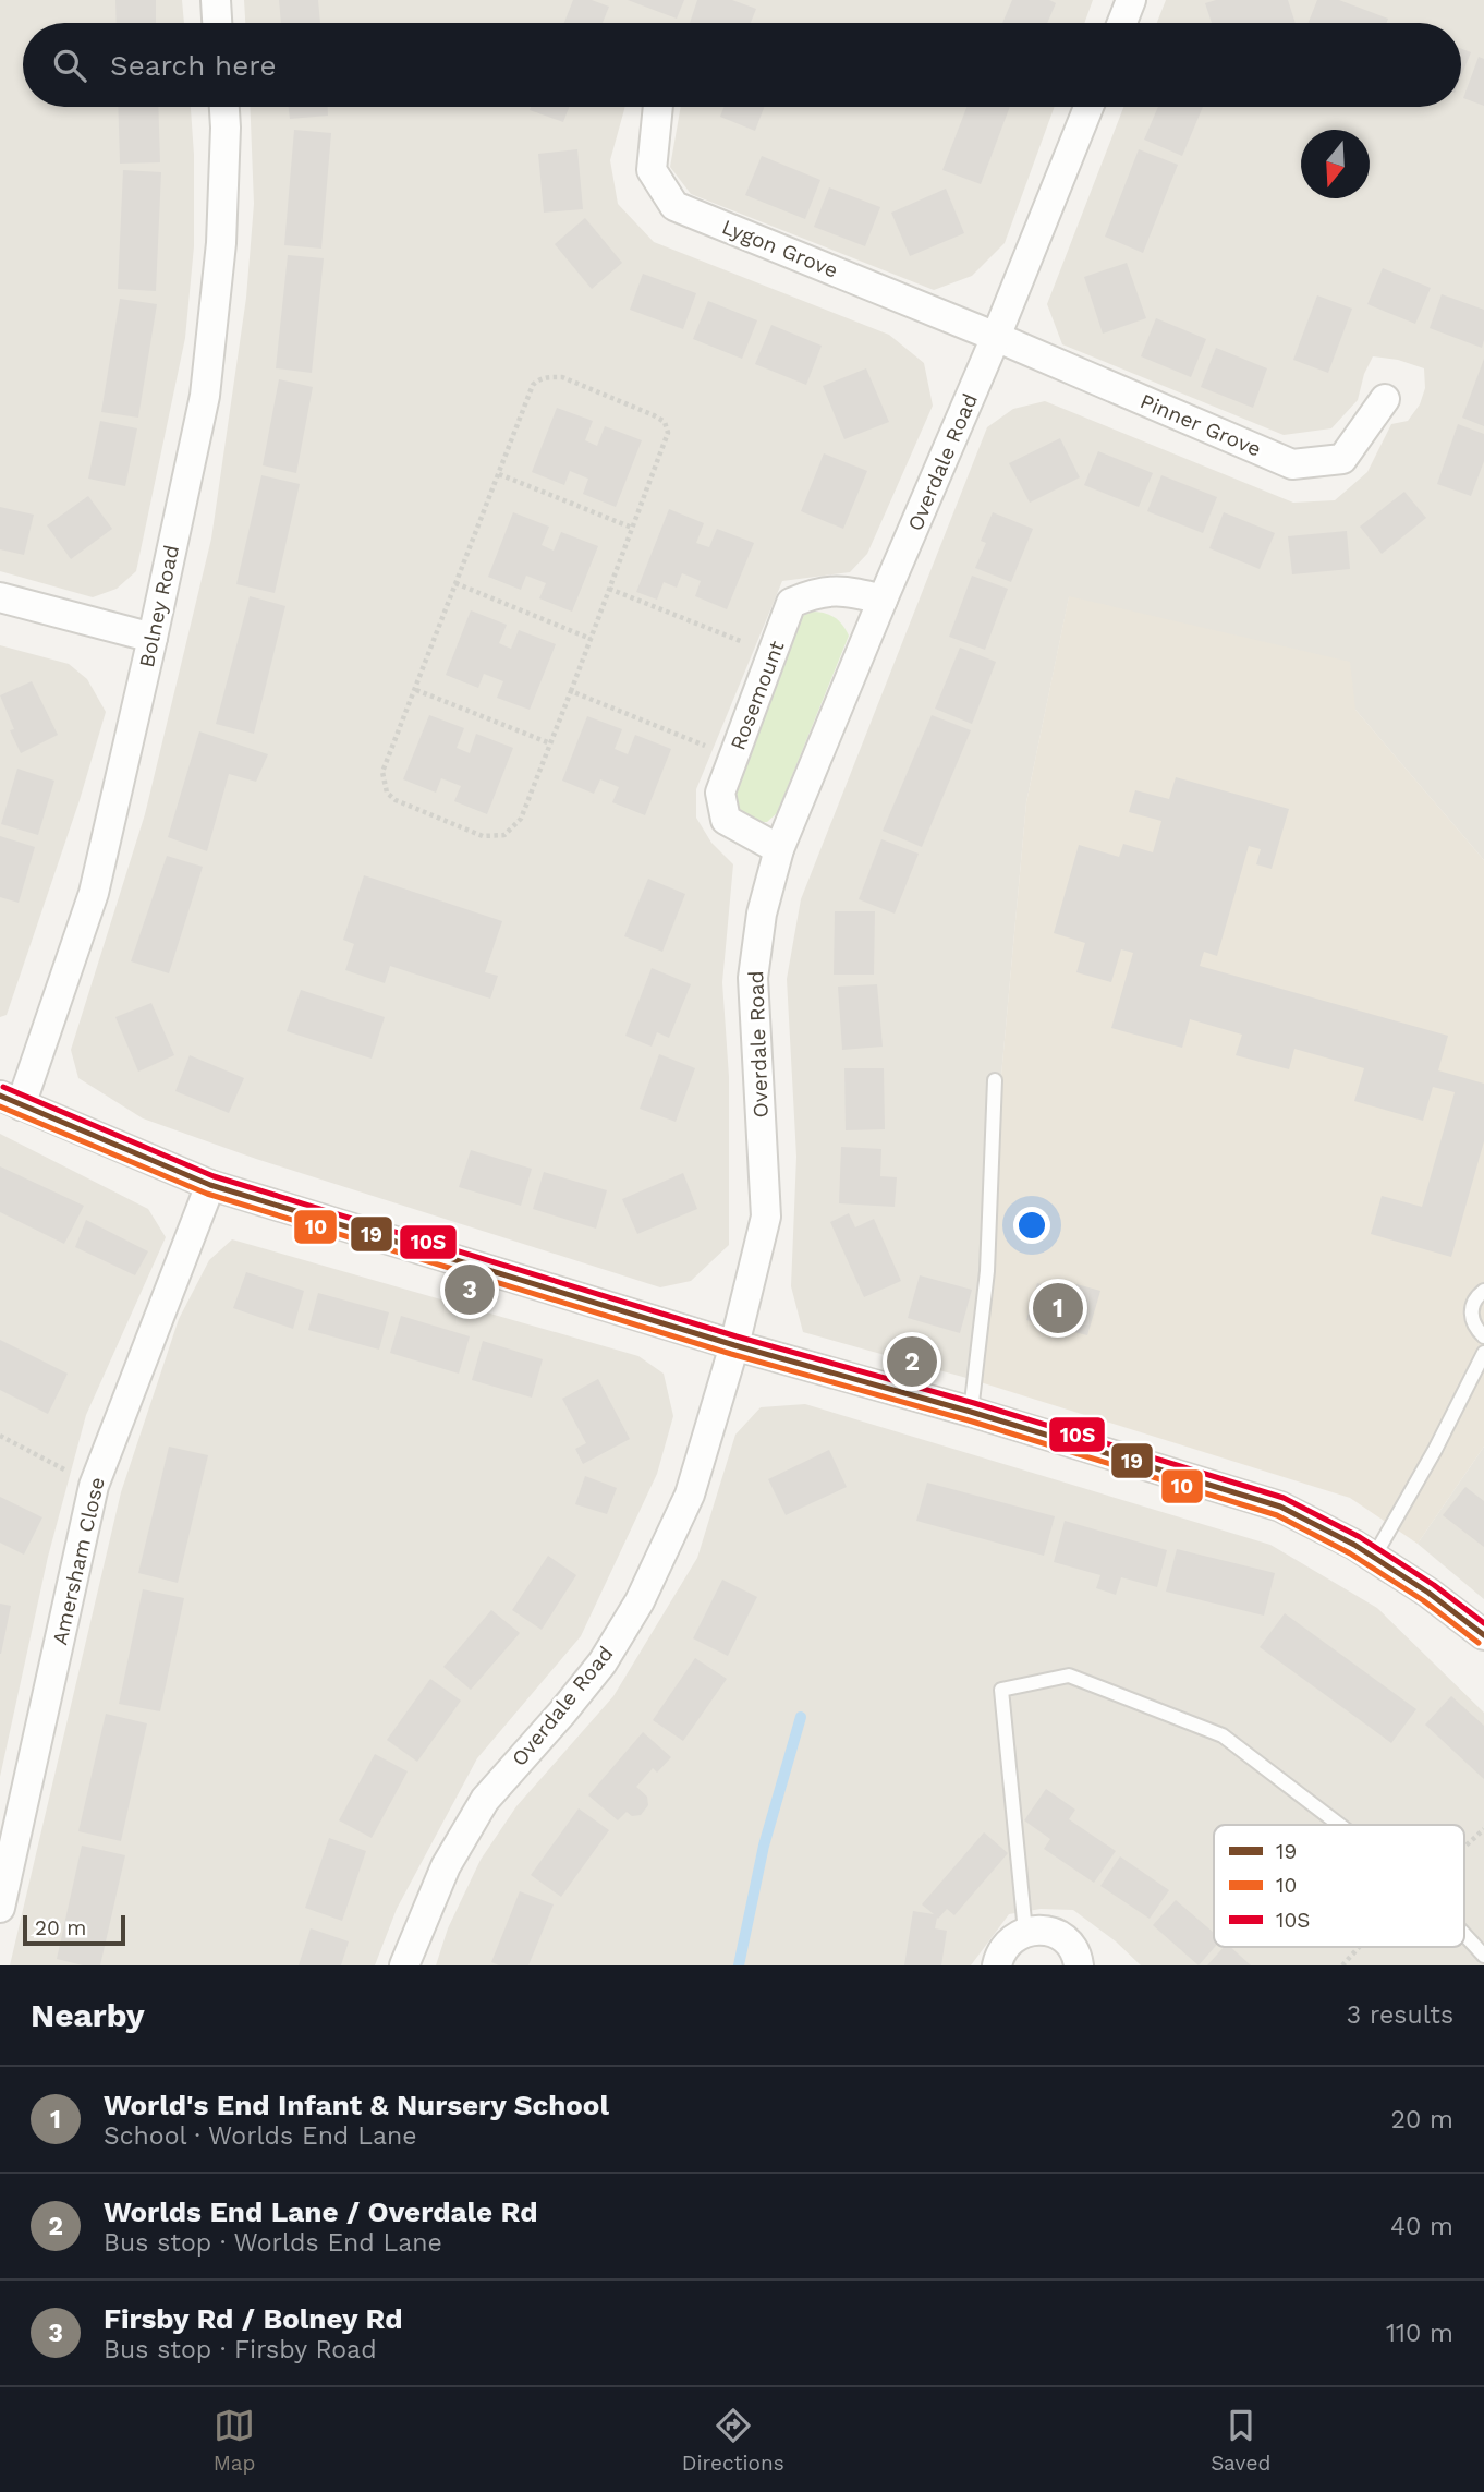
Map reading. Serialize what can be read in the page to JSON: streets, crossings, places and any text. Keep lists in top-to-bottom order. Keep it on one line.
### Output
{"streets":{"street":["Lygon Grove","Pinner Grove","Overdale Road","Bolney Road","Rosemount","Amersham Close"]},"crossings":[["Lygon Grove","Pinner Grove"],["Lygon Grove","Overdale Road"],["Pinner Grove","Overdale Road"],["Overdale Road","Rosemount"]],"lines":["transit line 10S","transit line 19","transit line 10"],"legend":["19","10","10S"],"scale_bar":"20 m","north":"bottom","page":{"search":"Search here","pins":["3","1","2"],"scale":"20 m","heading":["Nearby","3 results"],"list":[{"mark":"1","name":"World's End Infant & Nursery School","note":"School · Worlds End Lane","value":"20 m"},{"mark":"2","name":"Worlds End Lane / Overdale Rd","note":"Bus stop · Worlds End Lane","value":"40 m"},{"mark":"3","name":"Firsby Rd / Bolney Rd","note":"Bus stop · Firsby Road","value":"110 m"}],"nav":["Map","Directions","Saved"]}}
